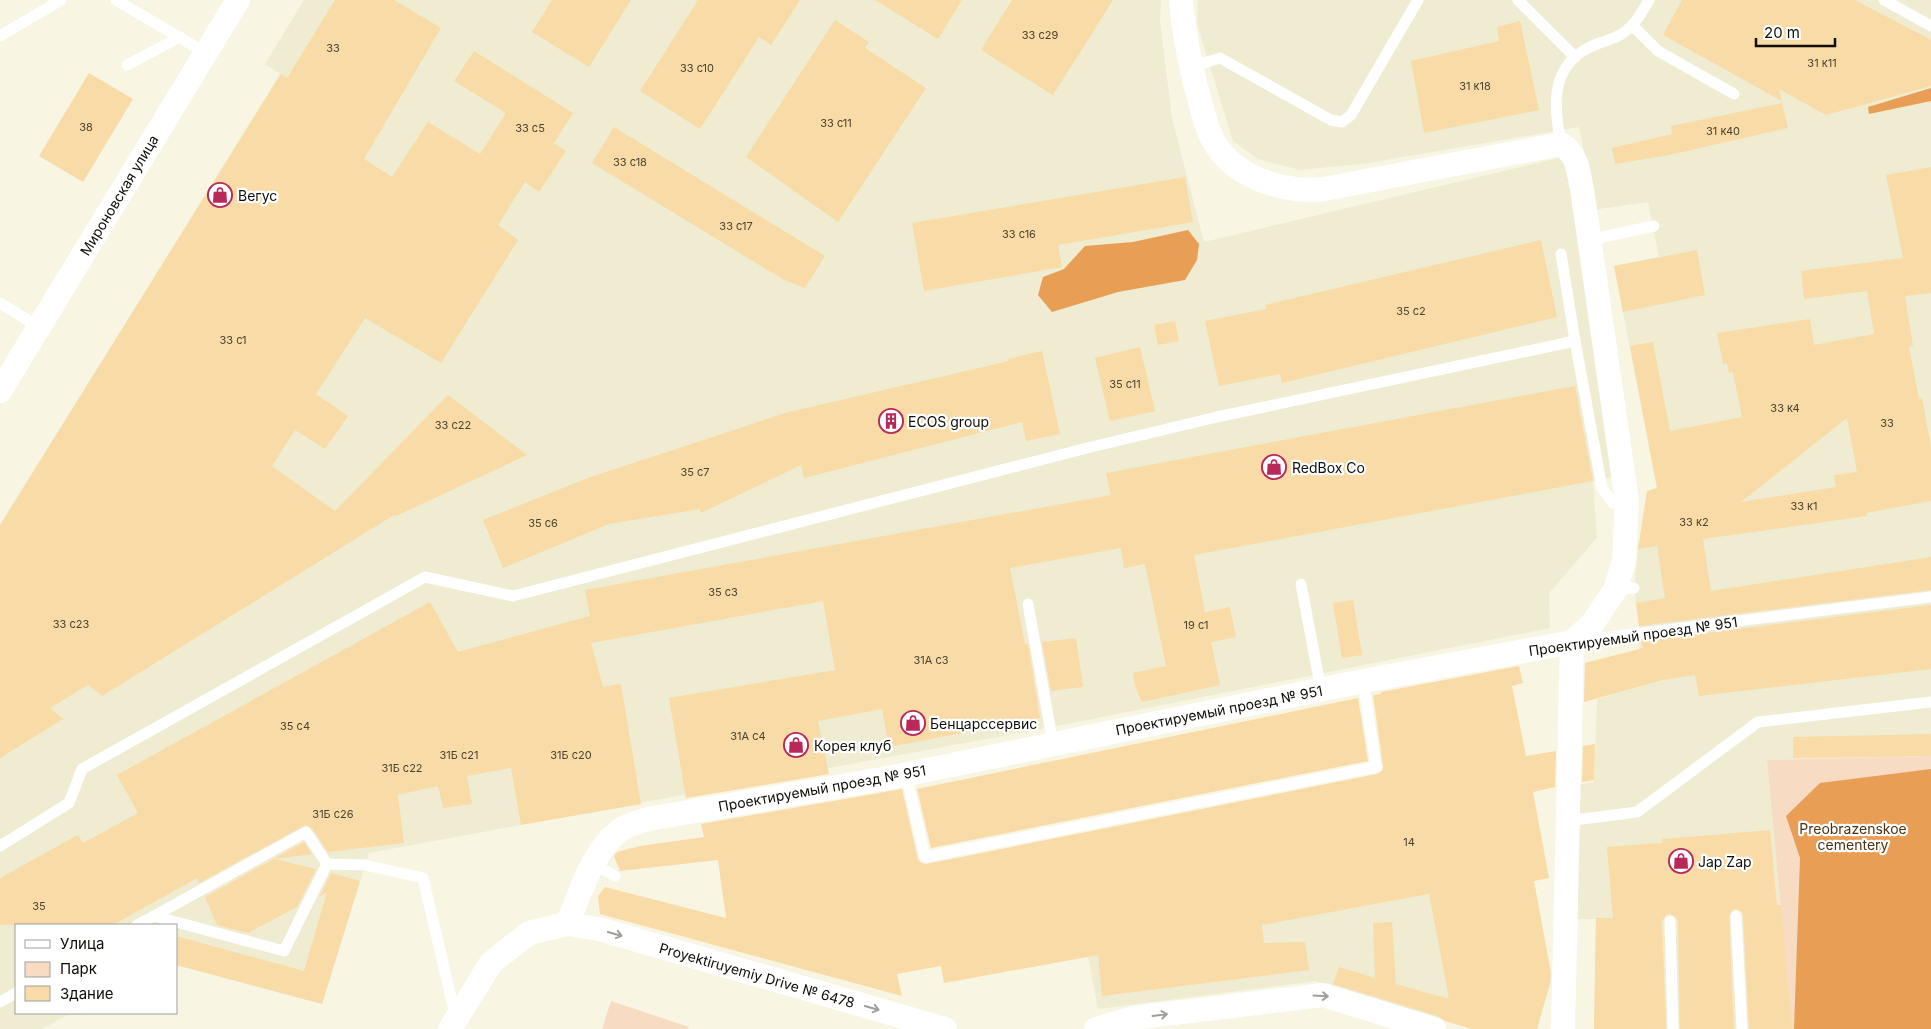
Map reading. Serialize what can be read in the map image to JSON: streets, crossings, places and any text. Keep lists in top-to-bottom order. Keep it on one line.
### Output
{"streets":{"street":["Мироновская улица","Проектируемый проезд № 951","Proyektiruyemiy Drive № 6478"]},"crossings":[["Проектируемый проезд № 951","Proyektiruyemiy Drive № 6478"]],"one_way":["Proyektiruyemiy Drive № 6478"],"parks":["Preobrazenskoe cementery"],"places":{"shop":["Вегус","RedBox Co","Бенцарссервис","Корея клуб","Jap Zap"],"building":["ECOS group"]},"house_numbers":["33 с29","33","31 к11","33 с10","31 к18","33 с11","38","33 с5","31 к40","33 с18","33 с17","33 с16","35 с2","33 с1","35 с11","33 к4","33","33 с22","35 с7","33 к1","33 к2","35 с6","35 с3","33 с23","19 с1","31А с3","35 с4","31А с4","31Б с21","31Б с20","31Б с22","31Б с26","14","35"],"legend":["Улица","Парк","Здание"],"scale_bar":"20 m"}
